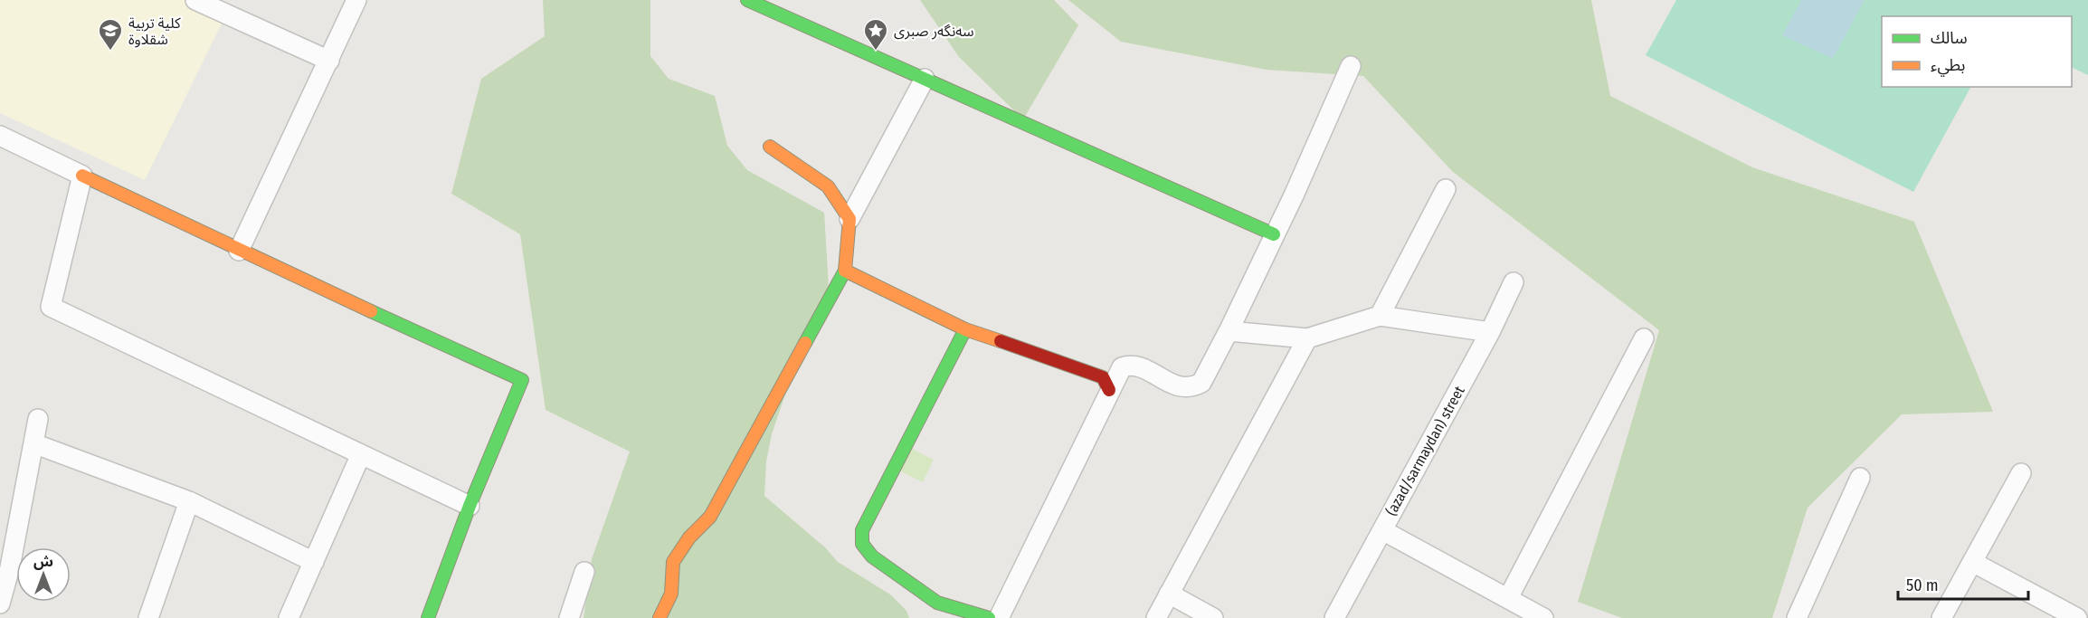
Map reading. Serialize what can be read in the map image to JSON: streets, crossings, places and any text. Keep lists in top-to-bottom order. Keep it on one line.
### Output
{"streets":{"street":["(azad/sarmaydan) street"]},"places":{"school or university":["كلية تربية شقلاوة"],"place":["سەنگەر صبری"]},"legend":["سالك","بطيء"],"scale_bar":"50 m","north":"top"}
